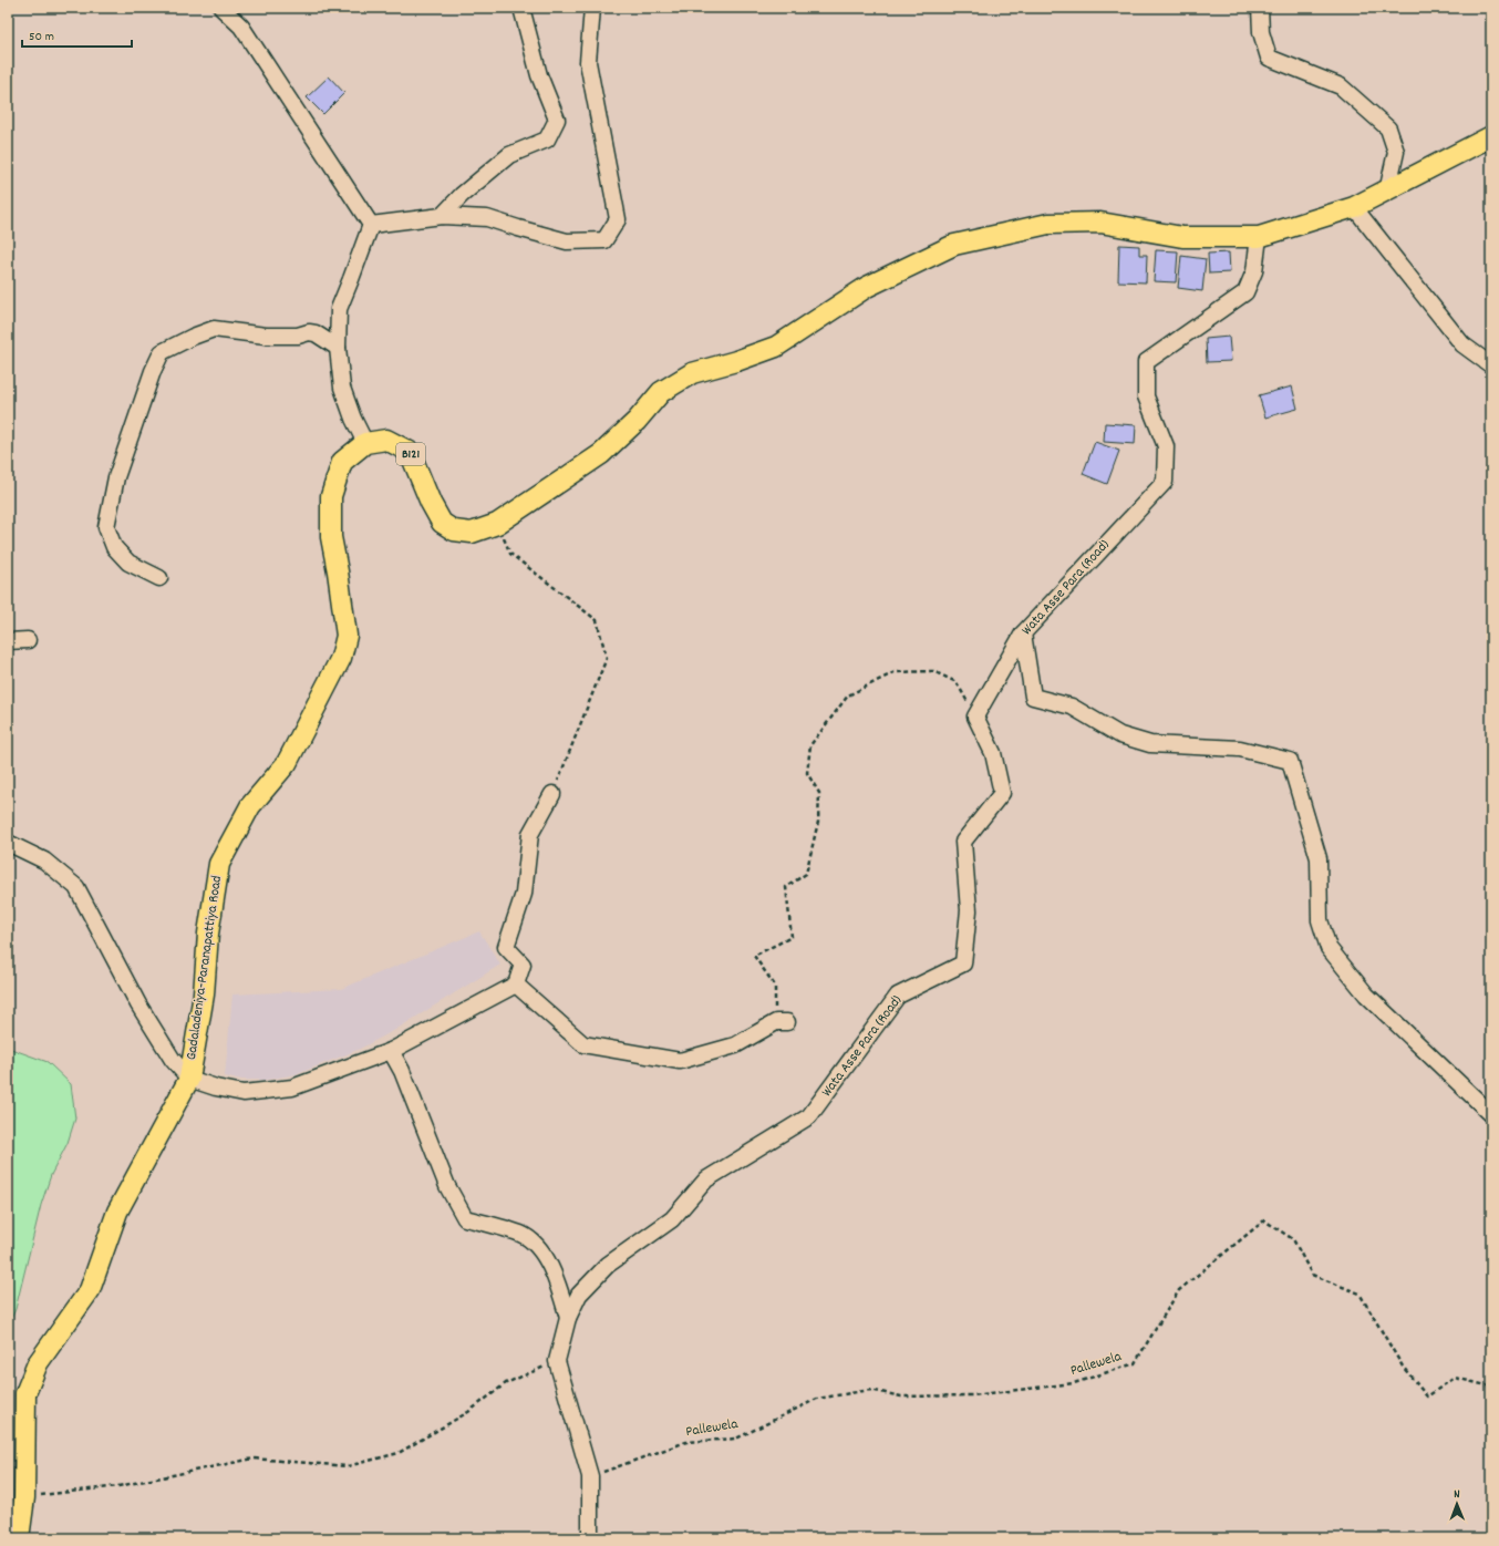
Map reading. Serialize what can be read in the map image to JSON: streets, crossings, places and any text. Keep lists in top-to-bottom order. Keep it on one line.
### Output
{"streets":{"main road":["B121","Gadaladeniya-Paranapattiya Road"],"street":["Wata Asse Para (Road)"],"path":["Pallewela"]},"crossings":[["B121","Wata Asse Para (Road)"],["B121","Gadaladeniya-Paranapattiya Road"]],"scale_bar":"50 m","north":"top"}
